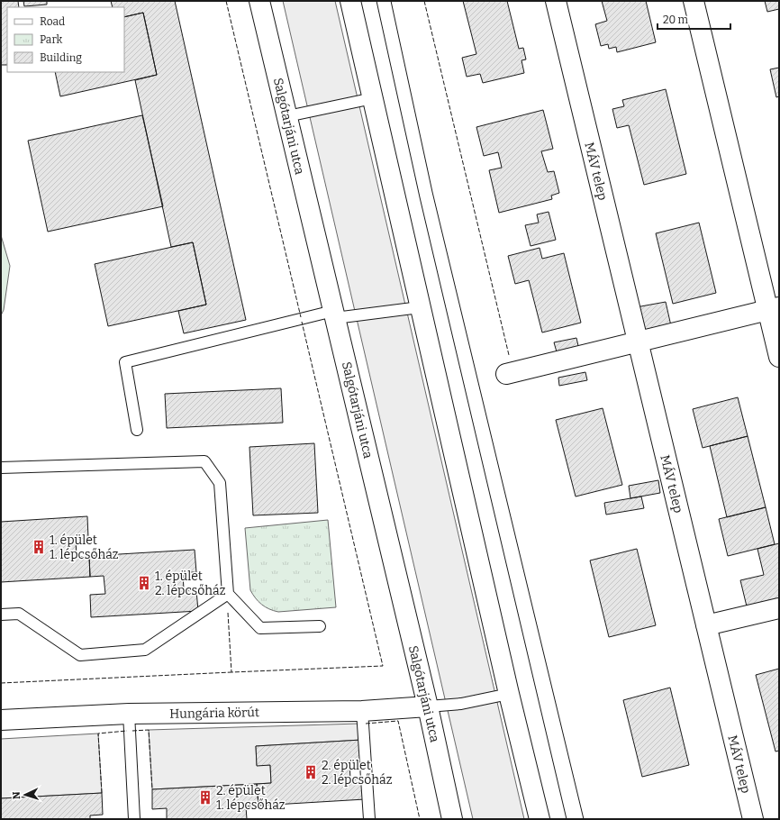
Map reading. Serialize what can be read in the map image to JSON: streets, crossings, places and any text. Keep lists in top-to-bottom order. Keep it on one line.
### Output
{"streets":{"street":["Salgótarjáni utca","MÁV telep","Hungária körút"]},"crossings":[["Salgótarjáni utca","Hungária körút"]],"places":{"building":["1. épület 1. lépcsőház","1. épület 2. lépcsőház","2. épület 2. lépcsőház","2. épület 1. lépcsőház"]},"legend":["Road","Park","Building"],"scale_bar":"20 m","north":"left"}
